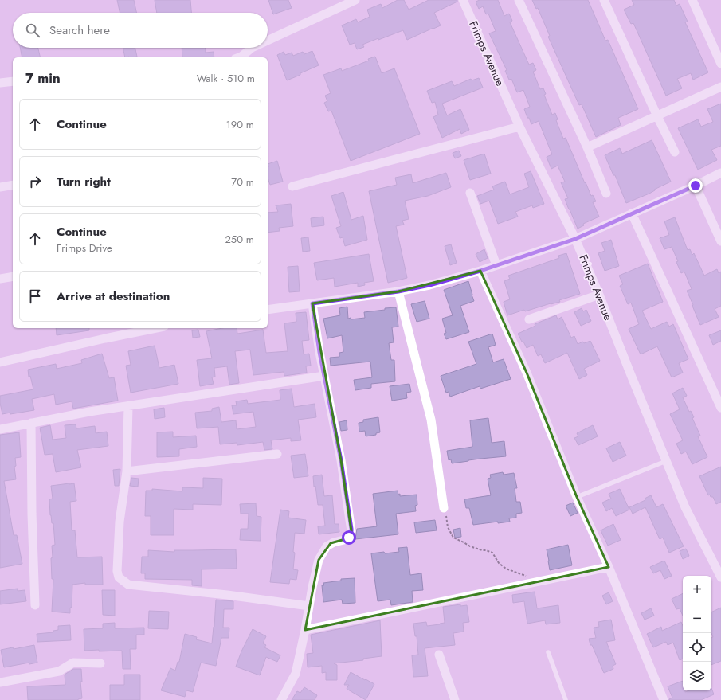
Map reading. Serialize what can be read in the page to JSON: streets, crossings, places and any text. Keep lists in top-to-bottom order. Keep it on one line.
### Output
{"streets":{"street":["Frimps Avenue"]},"page":{"search":"Search here","heading":["7 min","Walk · 510 m"],"list":[["Continue","190 m"],["Turn right","70 m"],["Continue","Frimps Drive","250 m"],"Arrive at destination"],"map_buttons":["+","−"]}}
